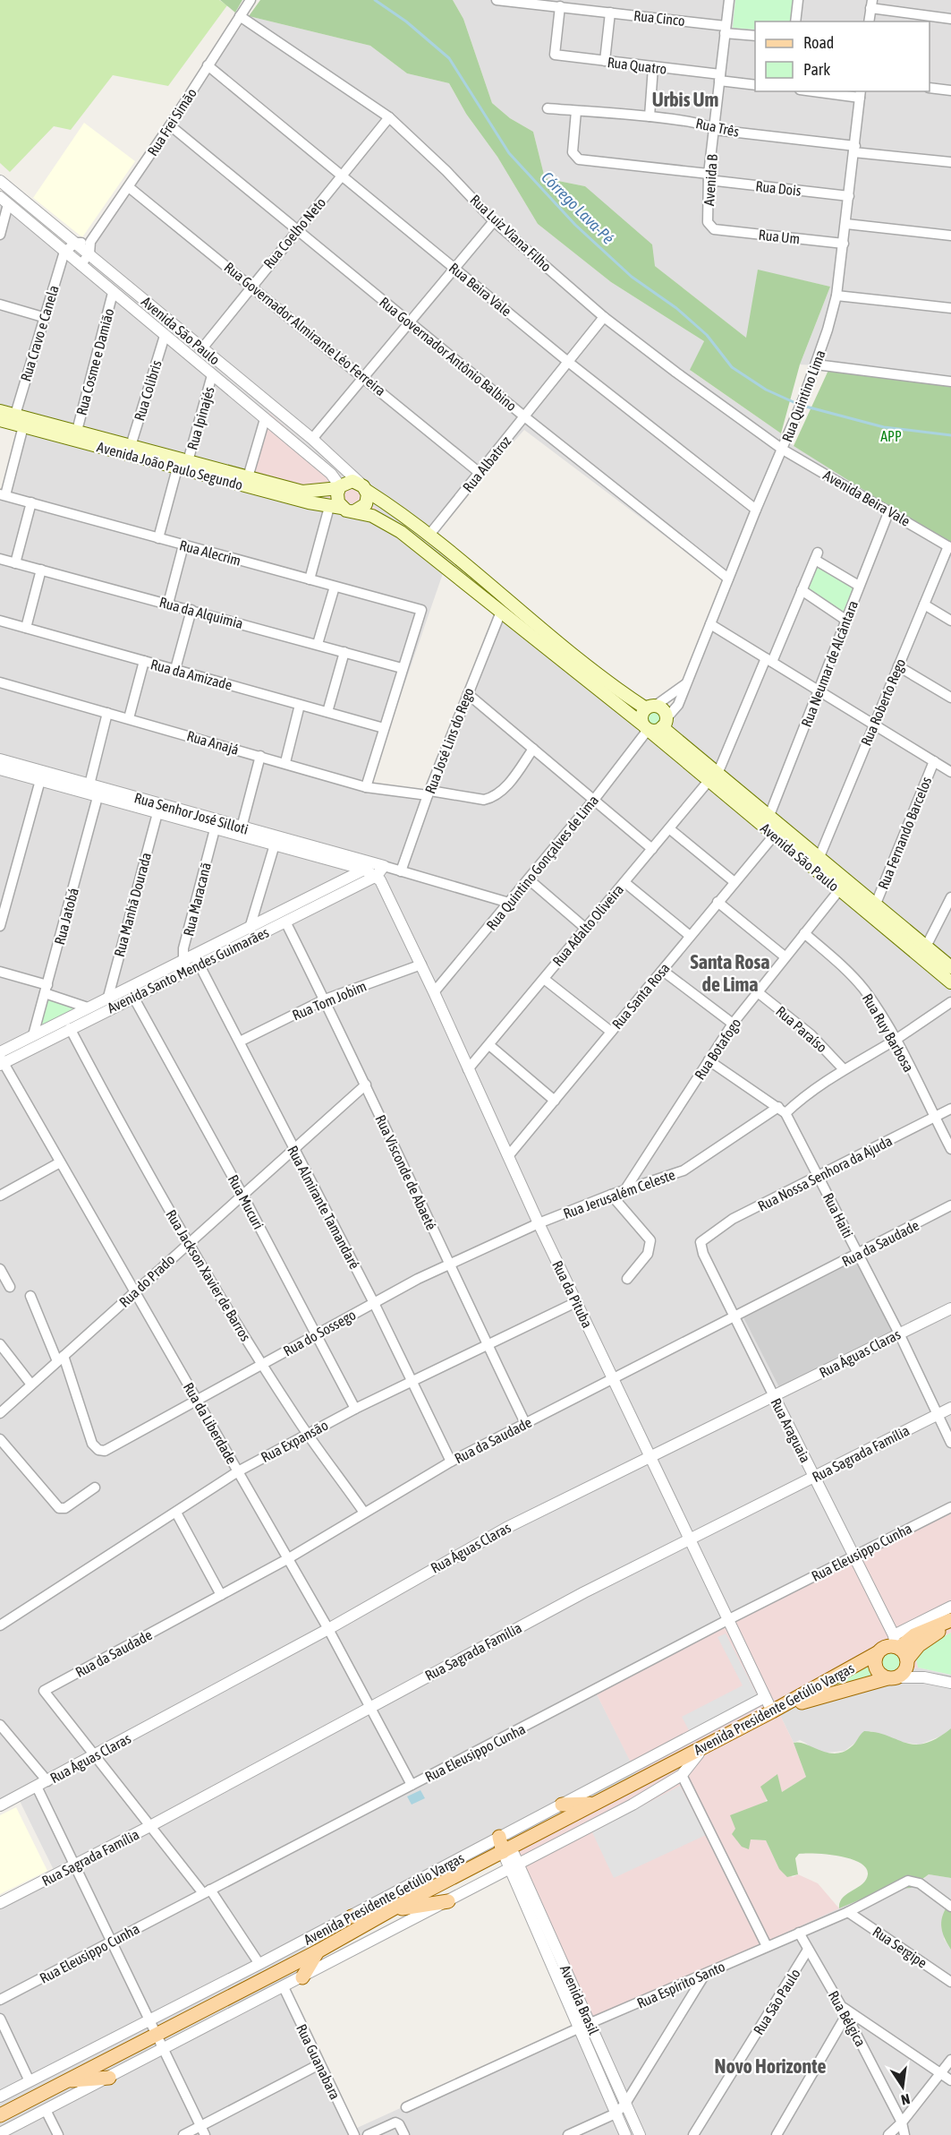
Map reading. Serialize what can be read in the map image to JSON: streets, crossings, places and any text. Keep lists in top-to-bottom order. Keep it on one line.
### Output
{"streets":{"main road":["Avenida São Paulo","Avenida João Paulo Segundo","Avenida Presidente Getúlio Vargas"],"street":["Rua Cinco","Rua Quatro","Rua Frei Simão","Rua Três","Avenida B","Rua Dois","Rua Coelho Neto","Rua Luiz Viana Filho","Rua Um","Rua Beira Vale","Rua Governador Almirante Léo Ferreira","Rua Cravo e Canela","Rua Governador Antônio Balbino","Rua Cosme e Damião","Rua Colibris","Rua Quintino Lima","Rua Ipinajés","Rua Albatroz","Avenida Beira Vale","Rua Alecrim","Rua da Alquimia","Rua Neumar de Alcântara","Rua da Amizade","Rua Roberto Rego","Rua José Lins do Rego","Rua Anajá","Rua Senhor José Silloti","Rua Fernando Barcelos","Rua Quintino Gonçalves de Lima","Rua Maracanã","Rua Manhã Dourada","Rua Jatobá","Rua Adalto Oliveira","Avenida Santo Mendes Guimarães","Rua Santa Rosa","Rua Tom Jobim","Rua Paraíso","Rua Ruy Barbosa","Rua Botafogo","Rua Visconde de Abaeté","Rua Nossa Senhora da Ajuda","Rua Jerusalém Celeste","Rua Mucuri","Rua Almirante Tamandaré","Rua Haiti","Rua da Saudade","Rua Jackson Xavier de Barros","Rua do Prado","Rua da Pituba","Rua do Sossego","Rua Águas Claras","Rua da Liberdade","Rua Araguaia","Rua Expansão","Rua Sagrada Família","Rua Eleusippo Cunha","Rua Sergipe","Rua Espírito Santo","Avenida Brasil","Rua São Paulo","Rua Bélgica","Rua Guanabara"]},"crossings":[["Rua Cinco","Rua Quatro"],["Rua Cinco","Avenida B"],["Rua Quatro","Avenida B"],["Rua Frei Simão","Rua Luiz Viana Filho"],["Rua Frei Simão","Rua Beira Vale"],["Rua Frei Simão","Rua Governador Almirante Léo Ferreira"],["Rua Frei Simão","Rua Governador Antônio Balbino"],["Rua Três","Avenida B"],["Rua Três","Rua Dois"],["Rua Três","Rua Quintino Lima"],["Avenida B","Rua Dois"],["Avenida B","Rua Um"],["Rua Dois","Rua Quintino Lima"],["Rua Coelho Neto","Rua Luiz Viana Filho"],["Rua Coelho Neto","Rua Beira Vale"],["Rua Coelho Neto","Rua Governador Almirante Léo Ferreira"],["Rua Coelho Neto","Avenida São Paulo"],["Rua Coelho Neto","Rua Governador Antônio Balbino"],["Rua Luiz Viana Filho","Rua Quintino Lima"],["Rua Luiz Viana Filho","Rua Albatroz"],["Rua Luiz Viana Filho","Avenida Beira Vale"],["Rua Um","Rua Quintino Lima"],["Rua Beira Vale","Rua Quintino Lima"],["Rua Beira Vale","Rua Albatroz"],["Rua Governador Almirante Léo Ferreira","Rua Albatroz"],["Avenida São Paulo","Rua Cravo e Canela"],["Avenida São Paulo","Rua Cosme e Damião"],["Avenida São Paulo","Rua Colibris"],["Avenida São Paulo","Rua Quintino Lima"],["Avenida São Paulo","Rua Ipinajés"],["Avenida São Paulo","Rua Albatroz"],["Avenida São Paulo","Avenida João Paulo Segundo"],["Avenida São Paulo","Rua Neumar de Alcântara"],["Avenida São Paulo","Rua Roberto Rego"],["Avenida São Paulo","Rua José Lins do Rego"],["Avenida São Paulo","Rua Fernando Barcelos"],["Avenida São Paulo","Rua Quintino Gonçalves de Lima"],["Avenida São Paulo","Rua Adalto Oliveira"],["Avenida São Paulo","Rua Santa Rosa"],["Avenida São Paulo","Rua Botafogo"],["Rua Cravo e Canela","Avenida João Paulo Segundo"],["Rua Governador Antônio Balbino","Rua Quintino Lima"],["Rua Governador Antônio Balbino","Rua Albatroz"],["Rua Cosme e Damião","Avenida João Paulo Segundo"],["Rua Colibris","Avenida João Paulo Segundo"],["Rua Quintino Lima","Avenida Beira Vale"],["Rua Quintino Lima","Rua Quintino Gonçalves de Lima"],["Rua Ipinajés","Avenida João Paulo Segundo"],["Rua Ipinajés","Rua Alecrim"],["Avenida Beira Vale","Rua Neumar de Alcântara"],["Avenida Beira Vale","Rua Roberto Rego"],["Rua Alecrim","Rua da Alquimia"],["Rua Neumar de Alcântara","Rua Adalto Oliveira"],["Rua José Lins do Rego","Rua Anajá"],["Rua Senhor José Silloti","Rua Maracanã"],["Rua Senhor José Silloti","Rua Manhã Dourada"],["Rua Senhor José Silloti","Rua Jatobá"],["Rua Senhor José Silloti","Avenida Santo Mendes Guimarães"],["Rua Senhor José Silloti","Rua da Pituba"],["Rua Quintino Gonçalves de Lima","Rua da Pituba"],["Rua Maracanã","Avenida Santo Mendes Guimarães"],["Rua Manhã Dourada","Avenida Santo Mendes Guimarães"],["Rua Jatobá","Avenida Santo Mendes Guimarães"],["Rua Adalto Oliveira","Rua da Pituba"],["Avenida Santo Mendes Guimarães","Rua Visconde de Abaeté"],["Avenida Santo Mendes Guimarães","Rua Mucuri"],["Avenida Santo Mendes Guimarães","Rua Almirante Tamandaré"],["Avenida Santo Mendes Guimarães","Rua Jackson Xavier de Barros"],["Avenida Santo Mendes Guimarães","Rua da Pituba"],["Avenida Santo Mendes Guimarães","Rua da Liberdade"],["Rua Santa Rosa","Rua da Pituba"],["Rua Tom Jobim","Rua Visconde de Abaeté"],["Rua Tom Jobim","Rua Almirante Tamandaré"],["Rua Tom Jobim","Rua da Pituba"],["Rua Paraíso","Rua Botafogo"],["Rua Paraíso","Rua Jerusalém Celeste"],["Rua Ruy Barbosa","Rua Botafogo"],["Rua Ruy Barbosa","Rua Nossa Senhora da Ajuda"],["Rua Ruy Barbosa","Rua Jerusalém Celeste"],["Rua Botafogo","Rua Jerusalém Celeste"],["Rua Visconde de Abaeté","Rua da Saudade"],["Rua Visconde de Abaeté","Rua do Prado"],["Rua Visconde de Abaeté","Rua do Sossego"],["Rua Visconde de Abaeté","Rua Expansão"],["Rua Nossa Senhora da Ajuda","Rua Haiti"],["Rua Nossa Senhora da Ajuda","Rua Araguaia"],["Rua Jerusalém Celeste","Rua Haiti"],["Rua Jerusalém Celeste","Rua da Pituba"],["Rua Jerusalém Celeste","Rua do Sossego"],["Rua Mucuri","Rua do Prado"],["Rua Mucuri","Rua do Sossego"],["Rua Mucuri","Rua Expansão"],["Rua Almirante Tamandaré","Rua da Saudade"],["Rua Almirante Tamandaré","Rua do Prado"],["Rua Almirante Tamandaré","Rua do Sossego"],["Rua Almirante Tamandaré","Rua Expansão"],["Rua Haiti","Rua da Saudade"],["Rua Haiti","Rua Águas Claras"],["Rua Haiti","Rua Sagrada Família"],["Rua da Saudade","Rua Jackson Xavier de Barros"],["Rua da Saudade","Rua da Pituba"],["Rua da Saudade","Rua Águas Claras"],["Rua da Saudade","Rua da Liberdade"],["Rua da Saudade","Rua Araguaia"],["Rua Jackson Xavier de Barros","Rua do Prado"],["Rua Jackson Xavier de Barros","Rua do Sossego"],["Rua Jackson Xavier de Barros","Rua Expansão"],["Rua do Prado","Rua do Sossego"],["Rua do Prado","Rua da Liberdade"],["Rua da Pituba","Rua do Sossego"],["Rua da Pituba","Rua Águas Claras"],["Rua da Pituba","Rua Expansão"],["Rua da Pituba","Rua Sagrada Família"],["Rua da Pituba","Rua Eleusippo Cunha"],["Rua da Pituba","Avenida Presidente Getúlio Vargas"],["Rua do Sossego","Rua da Liberdade"],["Rua Águas Claras","Rua da Liberdade"],["Rua Águas Claras","Rua Araguaia"],["Rua da Liberdade","Rua Expansão"],["Rua da Liberdade","Rua Sagrada Família"],["Rua da Liberdade","Rua Eleusippo Cunha"],["Rua Araguaia","Rua Sagrada Família"],["Rua Araguaia","Rua Eleusippo Cunha"],["Rua Araguaia","Avenida Presidente Getúlio Vargas"],["Avenida Presidente Getúlio Vargas","Avenida Brasil"],["Avenida Presidente Getúlio Vargas","Rua Guanabara"],["Rua Sergipe","Rua Espírito Santo"],["Rua Espírito Santo","Avenida Brasil"],["Rua Espírito Santo","Rua Bélgica"],["Rua São Paulo","Rua Bélgica"]],"districts":["Urbis Um","Santa Rosa de Lima","Novo Horizonte"],"water":["Córrego Lava-Pé"],"parks":["APP"],"legend":["Road","Park"],"north":"bottom"}
